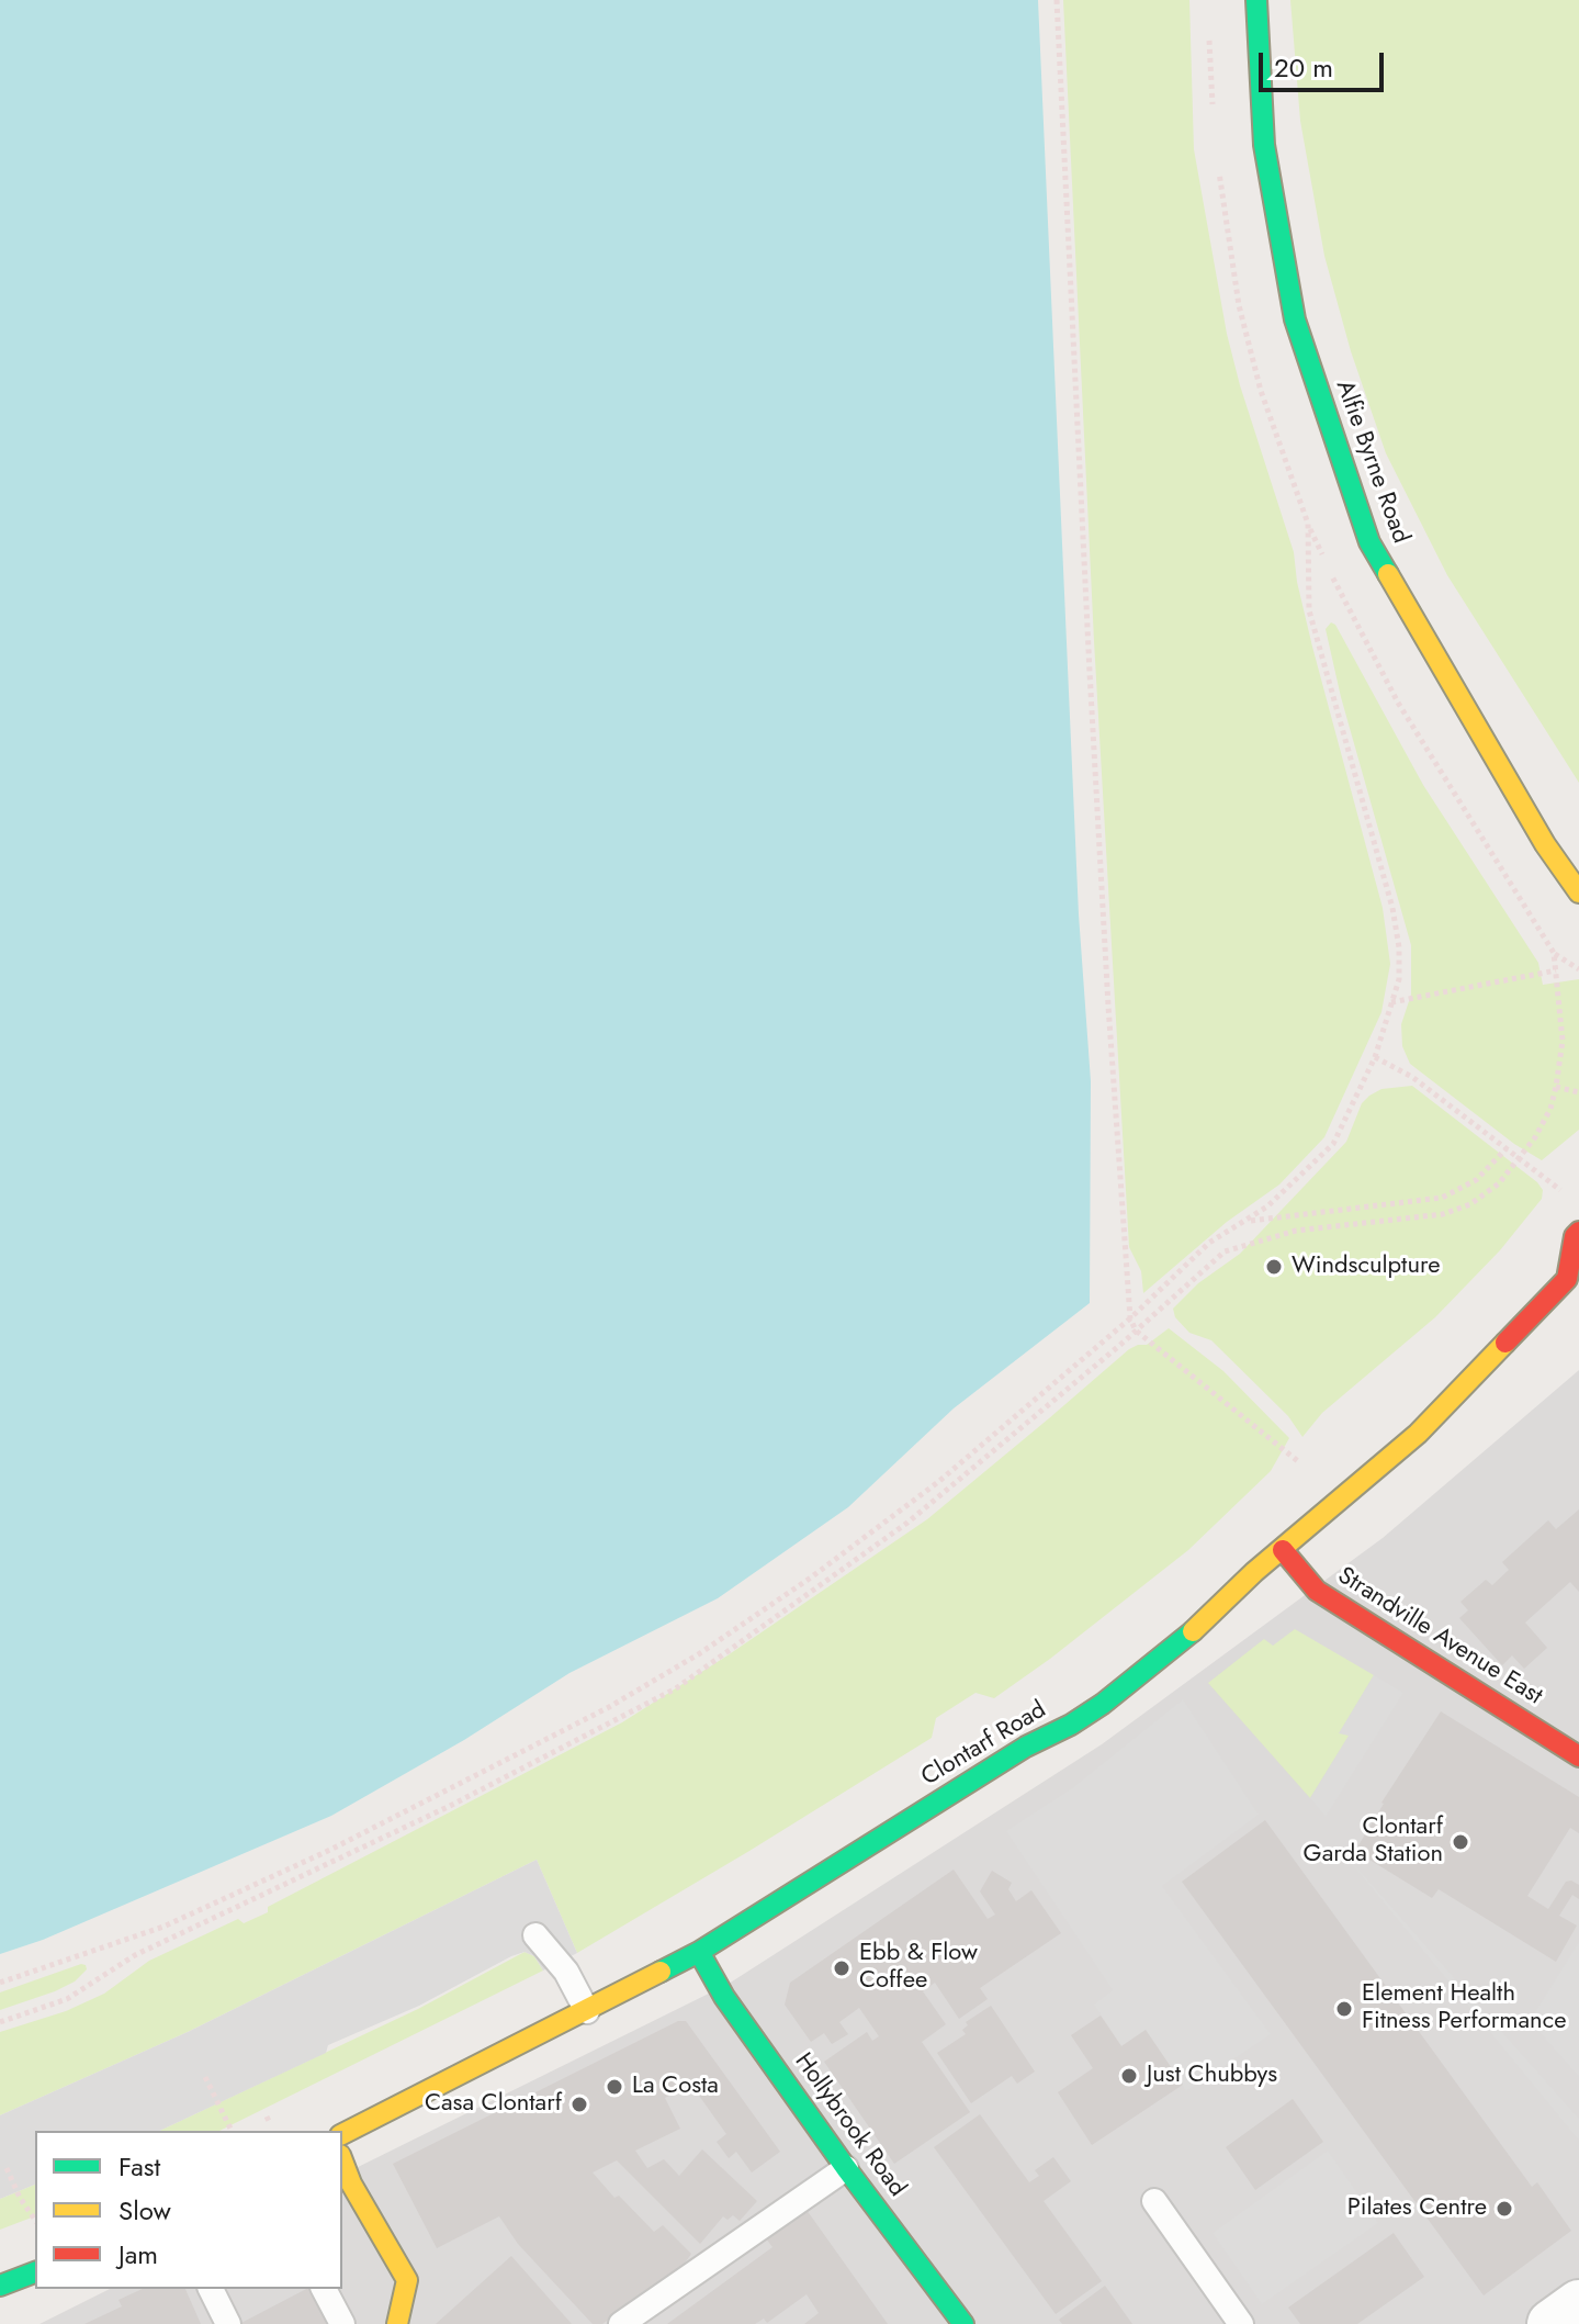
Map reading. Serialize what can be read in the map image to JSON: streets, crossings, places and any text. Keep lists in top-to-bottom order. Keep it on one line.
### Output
{"streets":{"main road":["Alfie Byrne Road","Strandville Avenue East","Clontarf Road","Hollybrook Road"]},"crossings":[["Strandville Avenue East","Clontarf Road"],["Clontarf Road","Hollybrook Road"]],"places":["Windsculpture","Clontarf Garda Station","Ebb & Flow Coffee","Element Health Fitness Performance","Just Chubbys","La Costa","Casa Clontarf","Pilates Centre"],"legend":["Fast","Slow","Jam"],"scale_bar":"20 m"}
